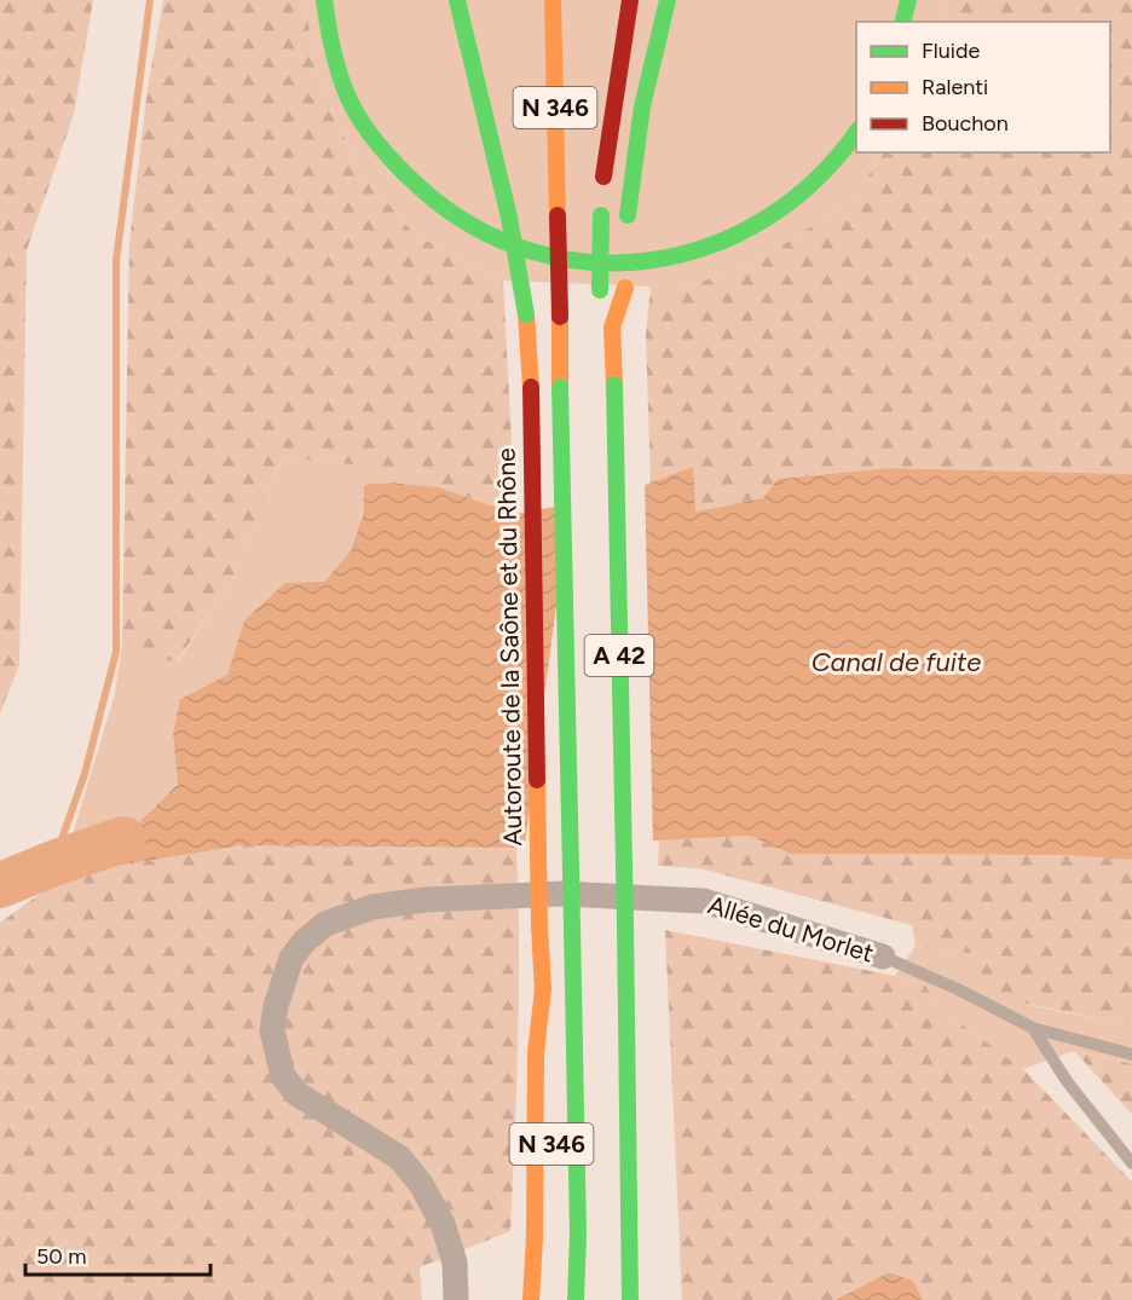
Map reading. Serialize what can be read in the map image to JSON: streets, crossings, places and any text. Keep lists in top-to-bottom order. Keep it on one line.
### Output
{"streets":{"highway":["N 346","Autoroute de la Saône et du Rhône","A 42"],"street":["Allée du Morlet"]},"crossings":[["N 346","Autoroute de la Saône et du Rhône"]],"water":["Canal de fuite"],"legend":["Fluide","Ralenti","Bouchon"],"scale_bar":"50 m"}
